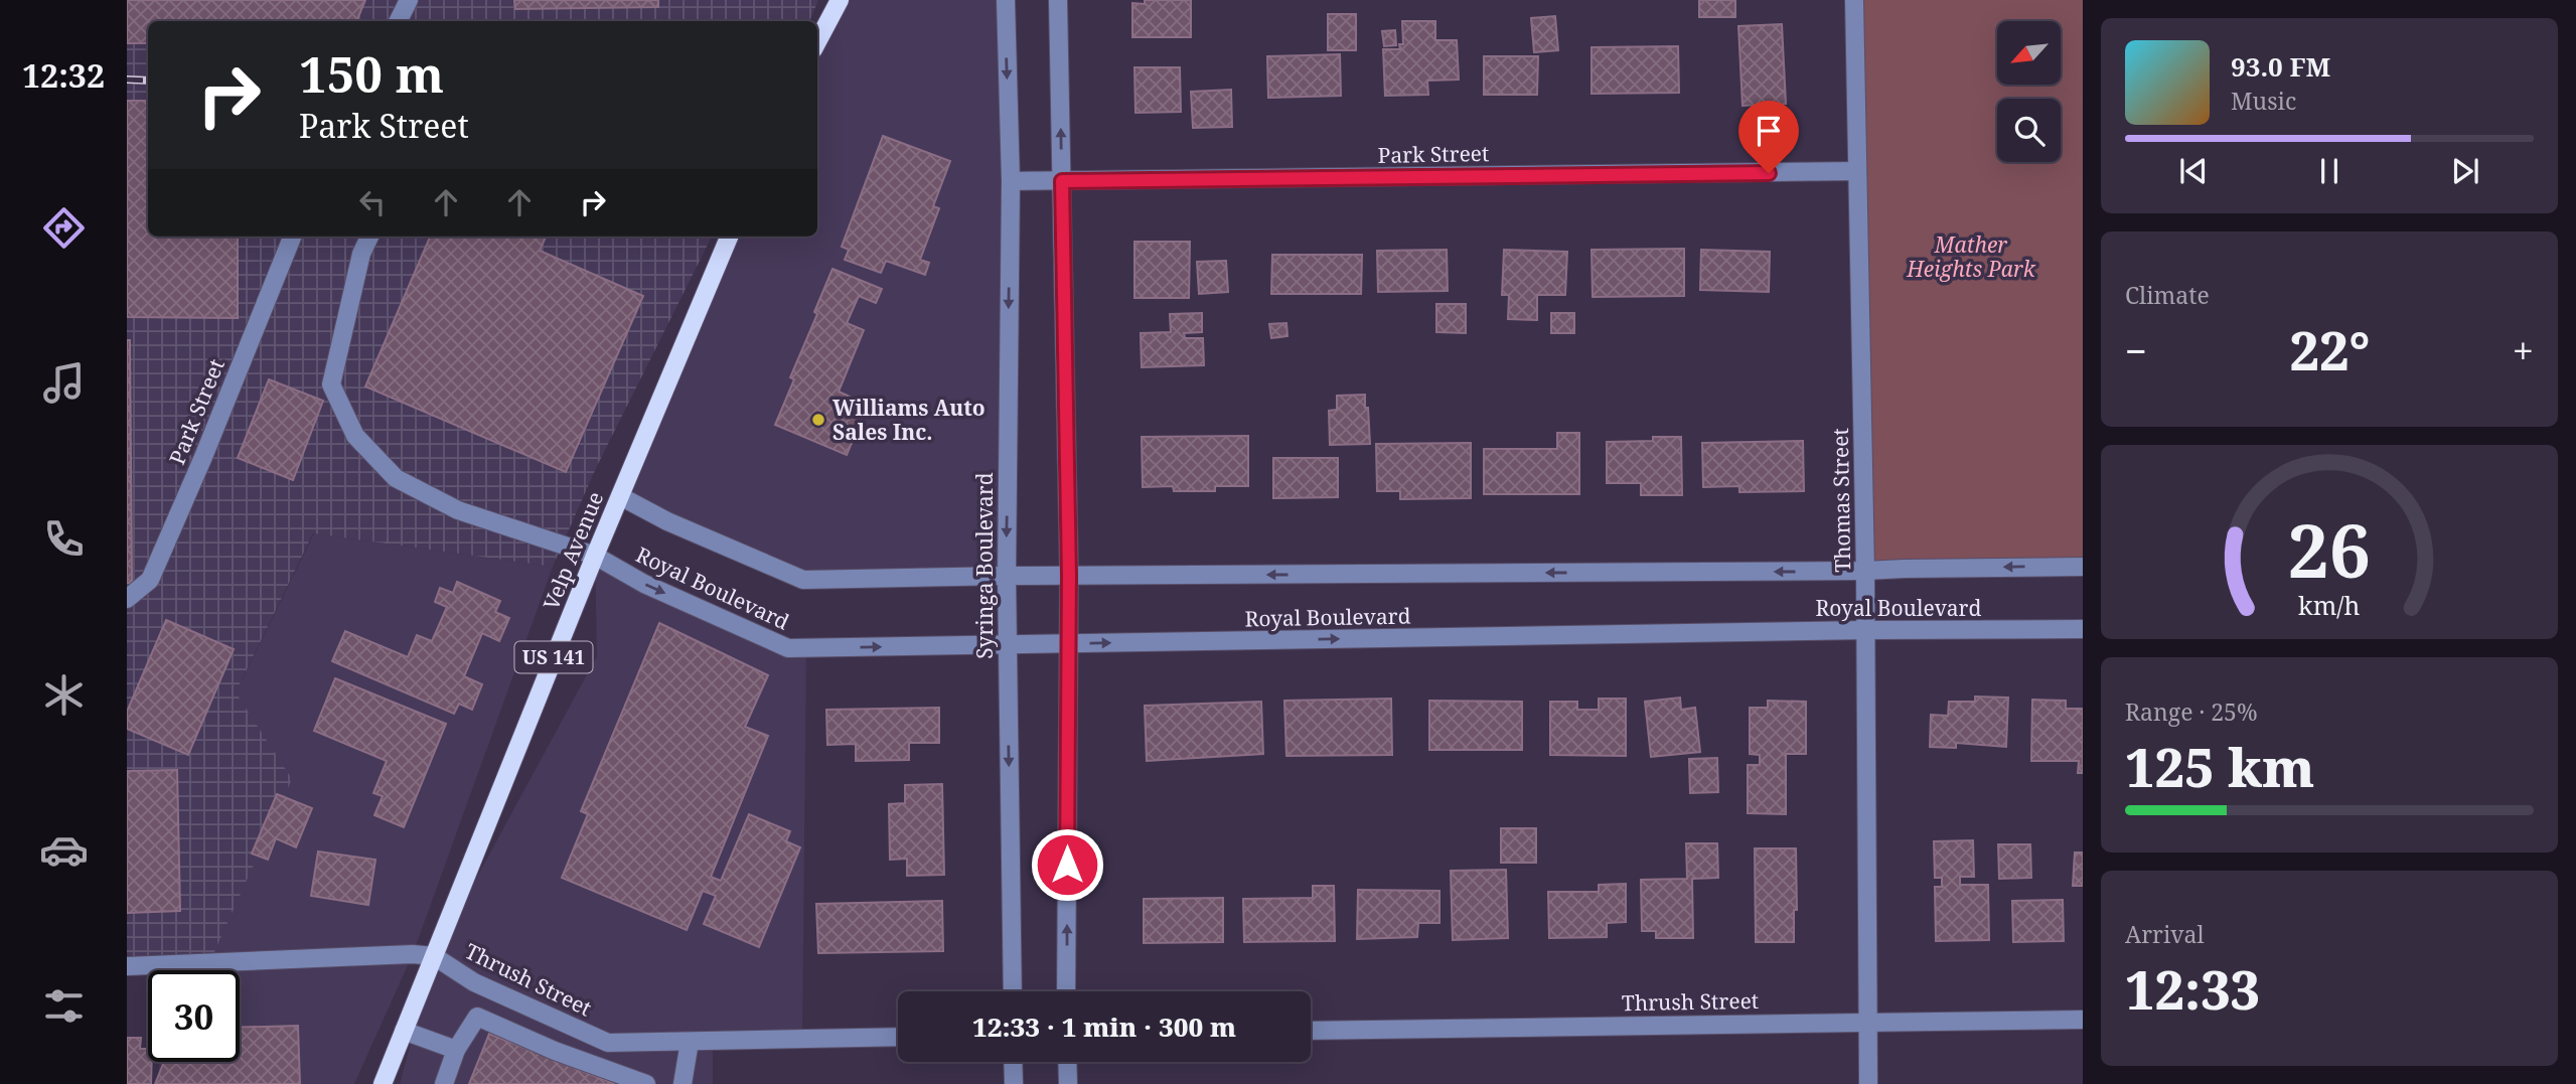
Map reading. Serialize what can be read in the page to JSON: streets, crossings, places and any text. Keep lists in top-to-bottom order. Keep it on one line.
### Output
{"streets":{"main road":["Velp Avenue","US 141"],"street":["Park Street","Thomas Street","Syringa Boulevard","Royal Boulevard","Thrush Street"]},"crossings":[["Park Street","Thomas Street"],["Park Street","Syringa Boulevard"],["Thomas Street","Royal Boulevard"],["Thomas Street","Thrush Street"],["Velp Avenue","Royal Boulevard"],["Velp Avenue","Thrush Street"],["Syringa Boulevard","Royal Boulevard"]],"parks":["Mather Heights Park"],"places":["Williams Auto Sales Inc."],"north":"bottom left","page":{"tabs":"12:32","turn":["150 m","Park Street"],"song":["93.0 FM","Music"],"tile":["Climate",["Range · 25%","125 km"],["Arrival","12:33"]],"heat":["−","22°","+"],"limit":"30","trip":"12:33 · 1 min · 300 m","gauge":["26","km/h"]}}
